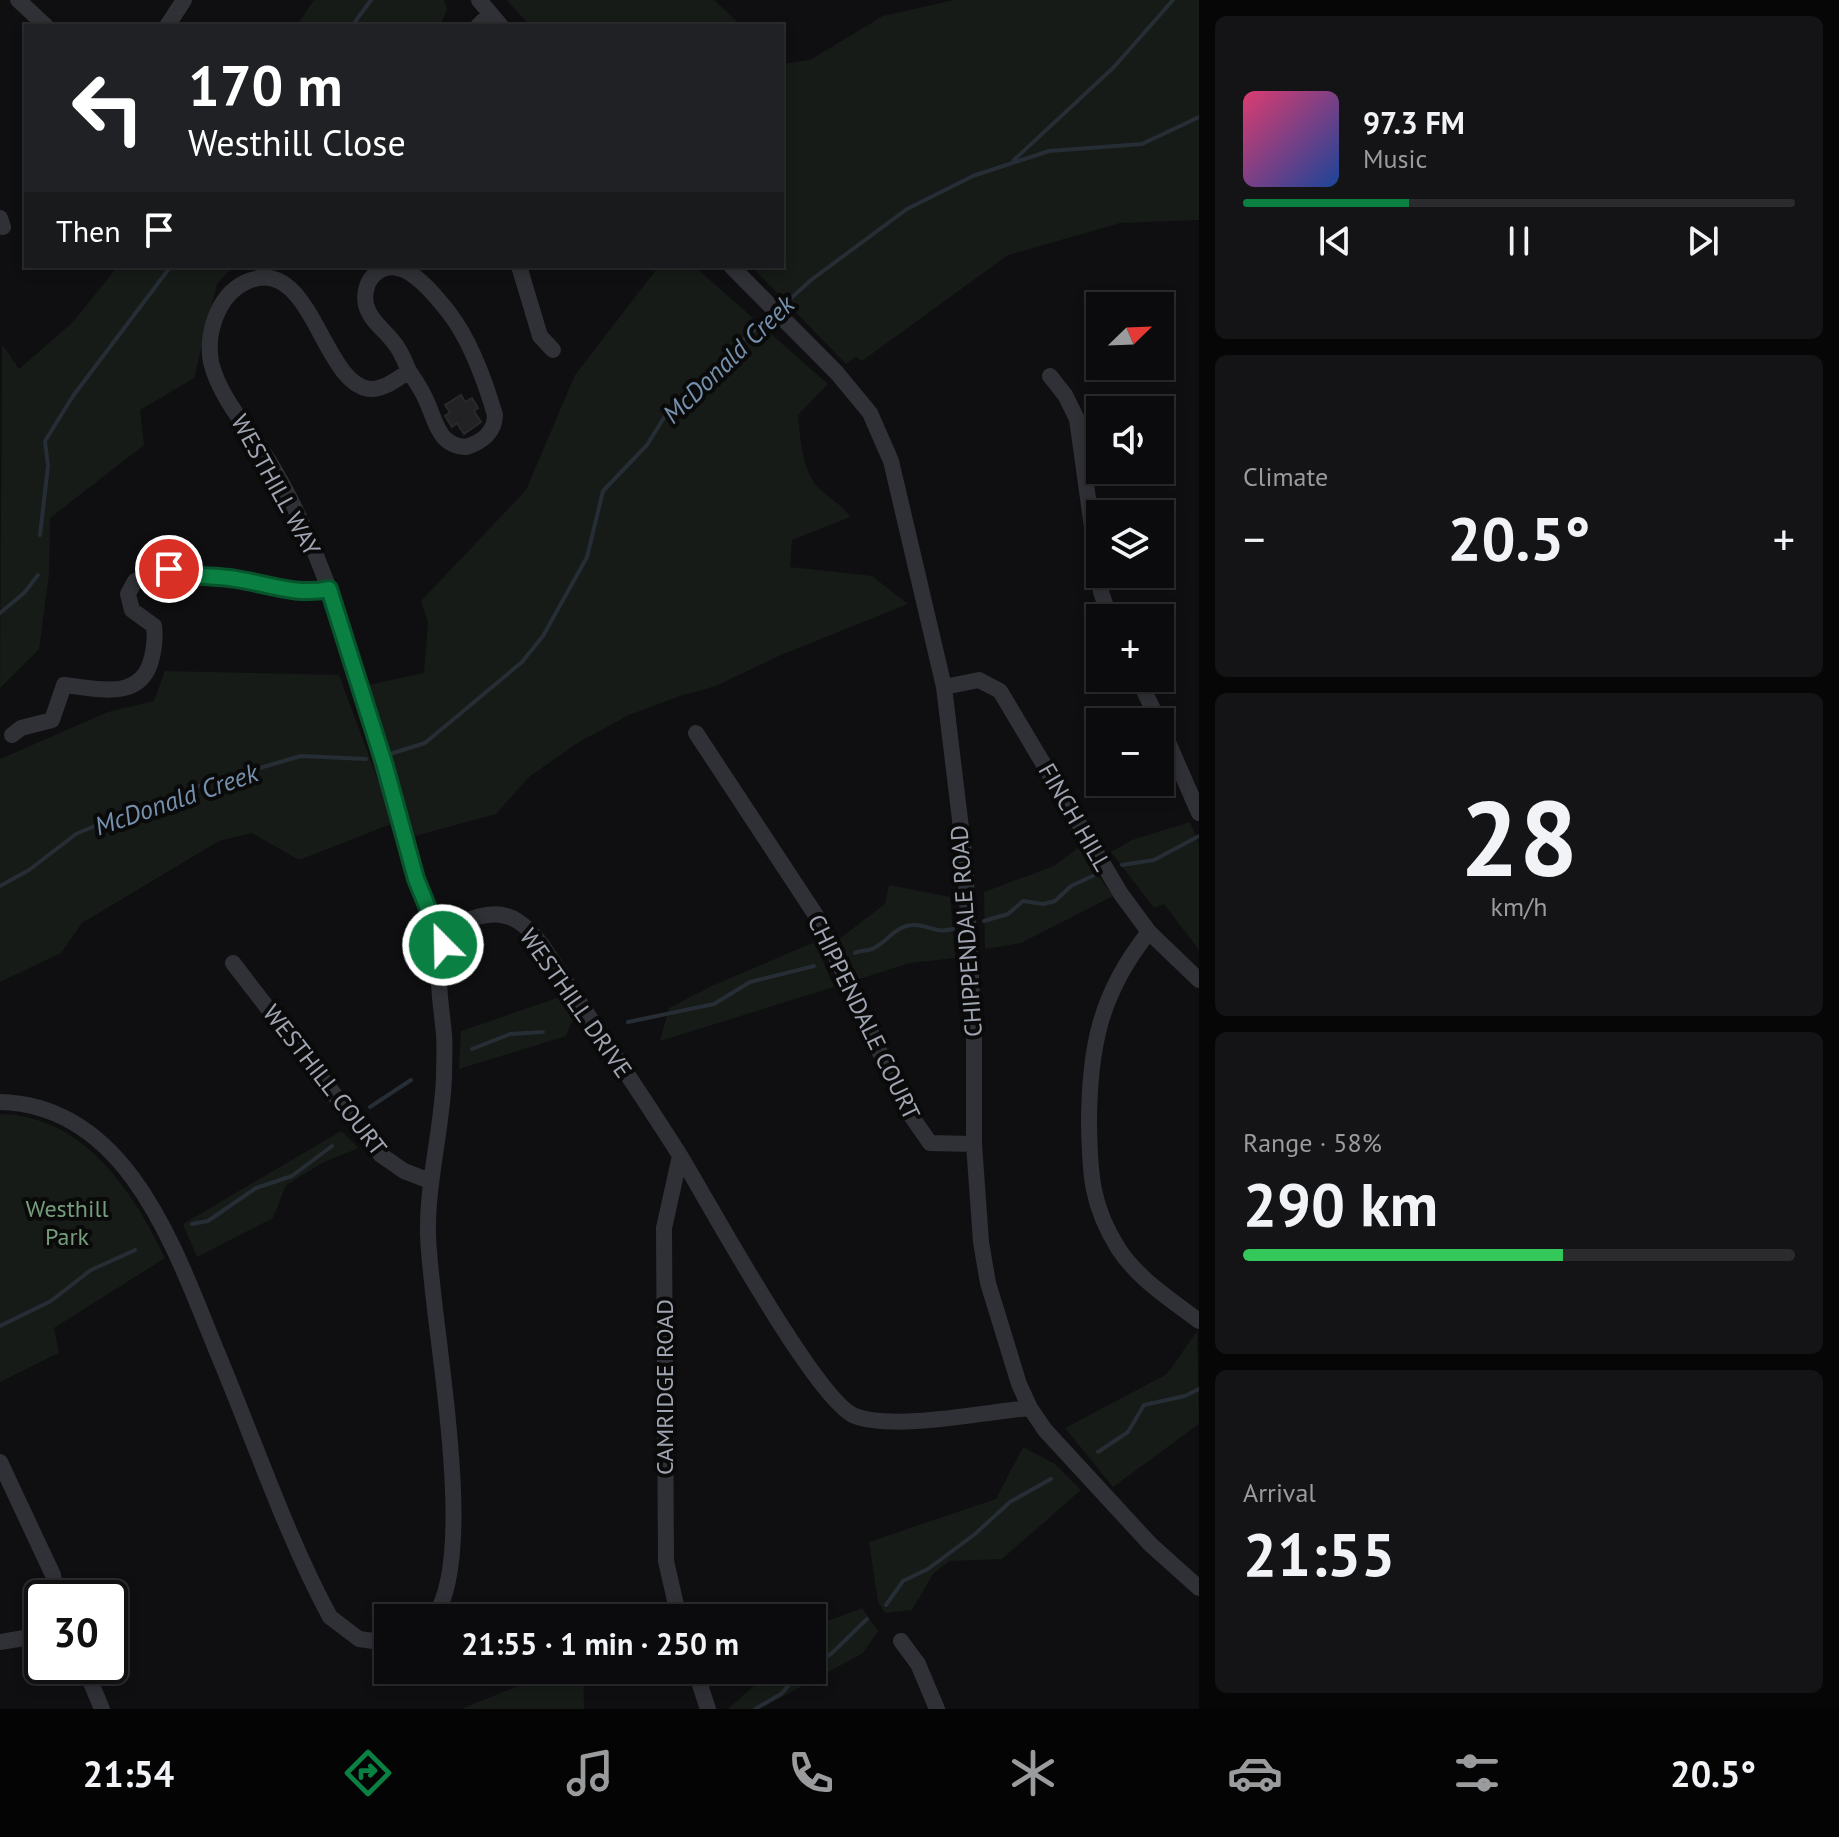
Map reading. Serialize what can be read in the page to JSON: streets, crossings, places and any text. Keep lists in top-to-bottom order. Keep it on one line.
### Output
{"streets":{"street":["WESTHILL WAY","FINCH HILL","CHIPPENDALE ROAD","WESTHILL DRIVE","CHIPPENDALE COURT","WESTHILL COURT","CAMRIDGE ROAD"]},"crossings":[["WESTHILL WAY","WESTHILL DRIVE"],["FINCH HILL","CHIPPENDALE ROAD"],["CHIPPENDALE ROAD","WESTHILL DRIVE"],["CHIPPENDALE ROAD","CHIPPENDALE COURT"],["WESTHILL DRIVE","CAMRIDGE ROAD"]],"water":["McDonald Creek"],"parks":["Westhill Park"],"north":"top right","page":{"turn":["170 m","Westhill Close"],"song":["97.3 FM","Music"],"then":"Then","map_buttons":["+","−"],"tile":["Climate",["28","km/h"],["Range · 58%","290 km"],["Arrival","21:55"]],"heat":["−","20.5°","+"],"limit":"30","trip":"21:55 · 1 min · 250 m","tabs":["21:54","20.5°"]}}
